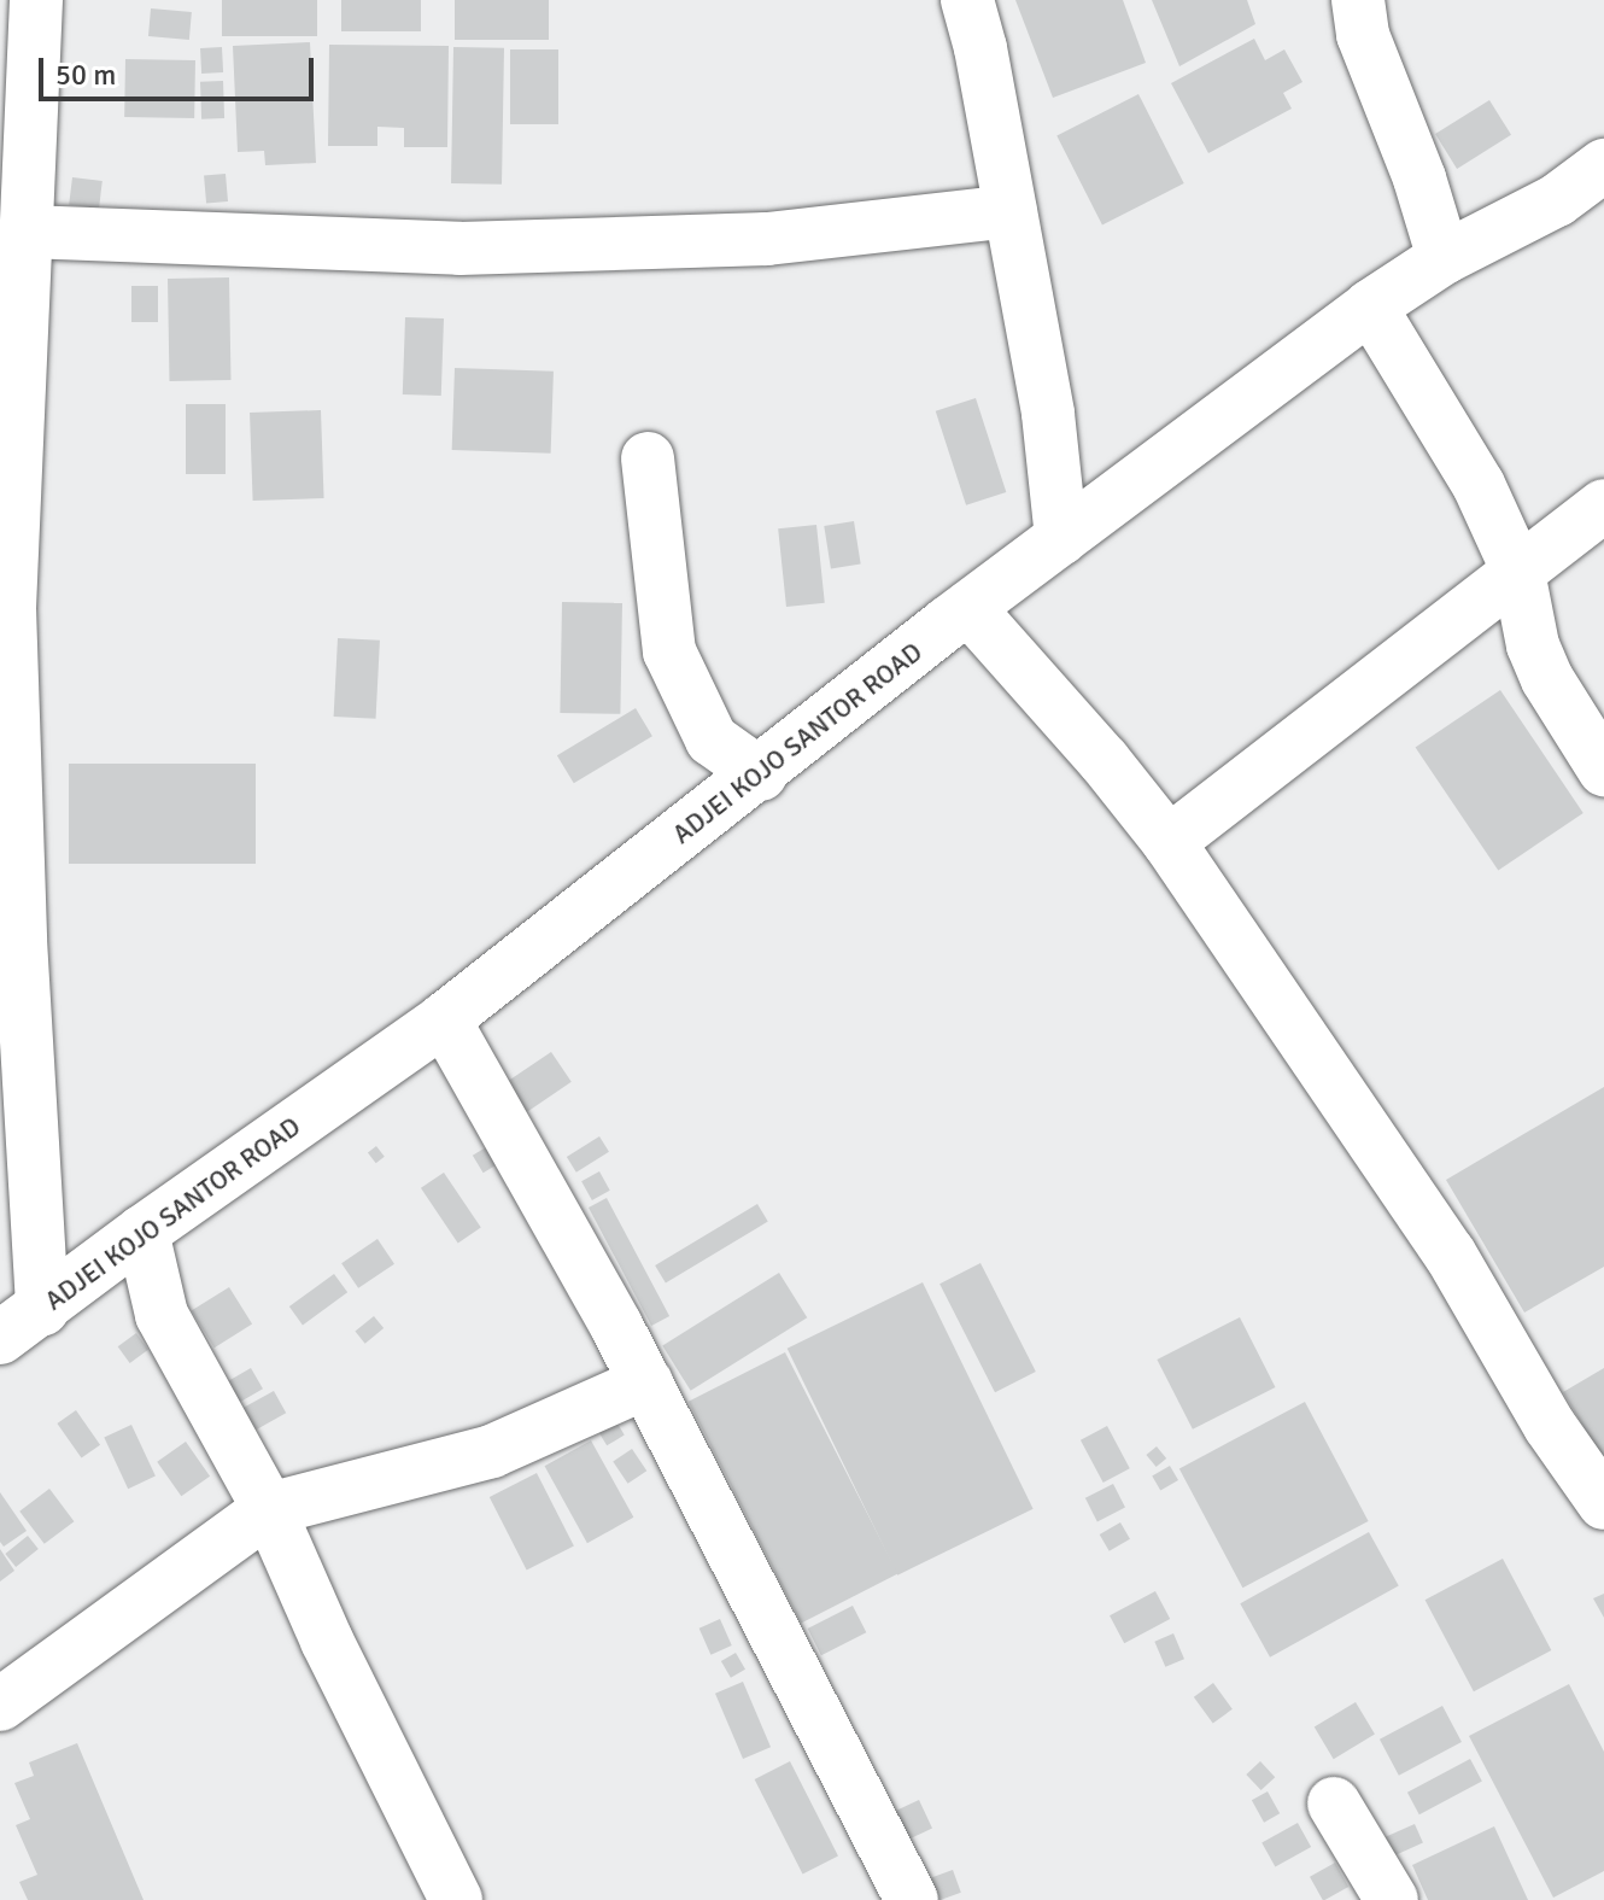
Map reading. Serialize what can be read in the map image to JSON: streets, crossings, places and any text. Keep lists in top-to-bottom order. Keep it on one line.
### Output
{"streets":{"street":["ADJEI KOJO SANTOR ROAD"]},"scale_bar":"50 m"}
